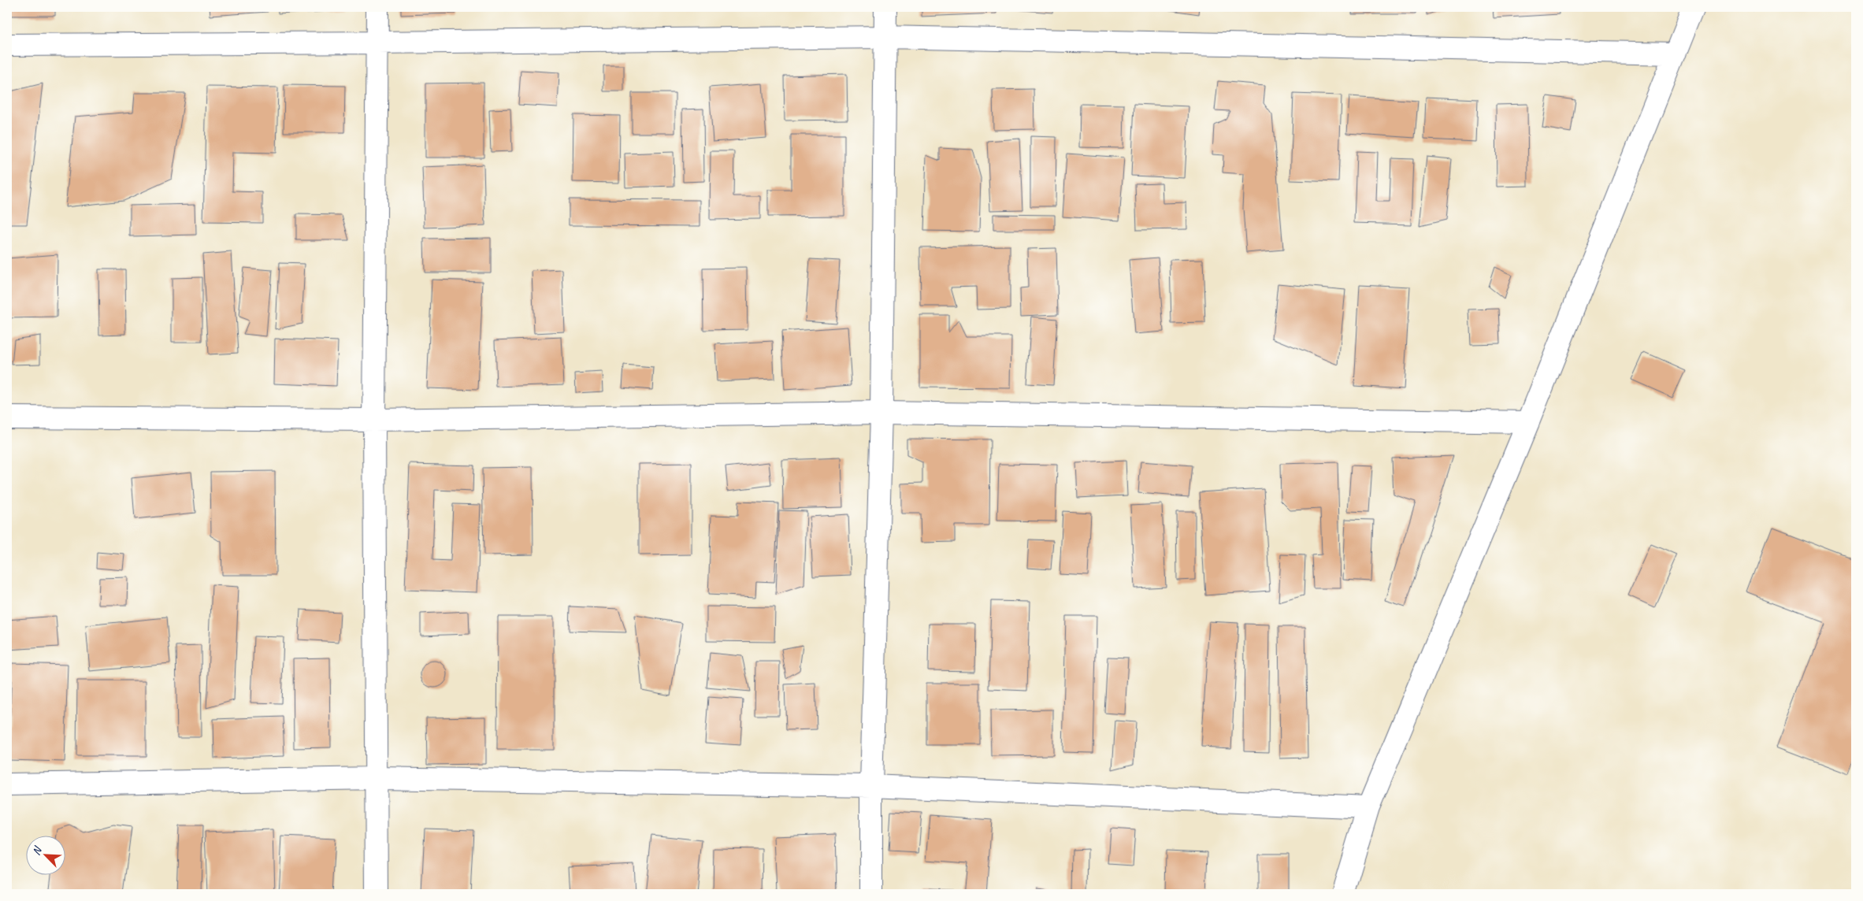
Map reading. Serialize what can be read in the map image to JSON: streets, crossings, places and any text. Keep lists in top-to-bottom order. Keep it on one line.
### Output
{"north":"top left"}
